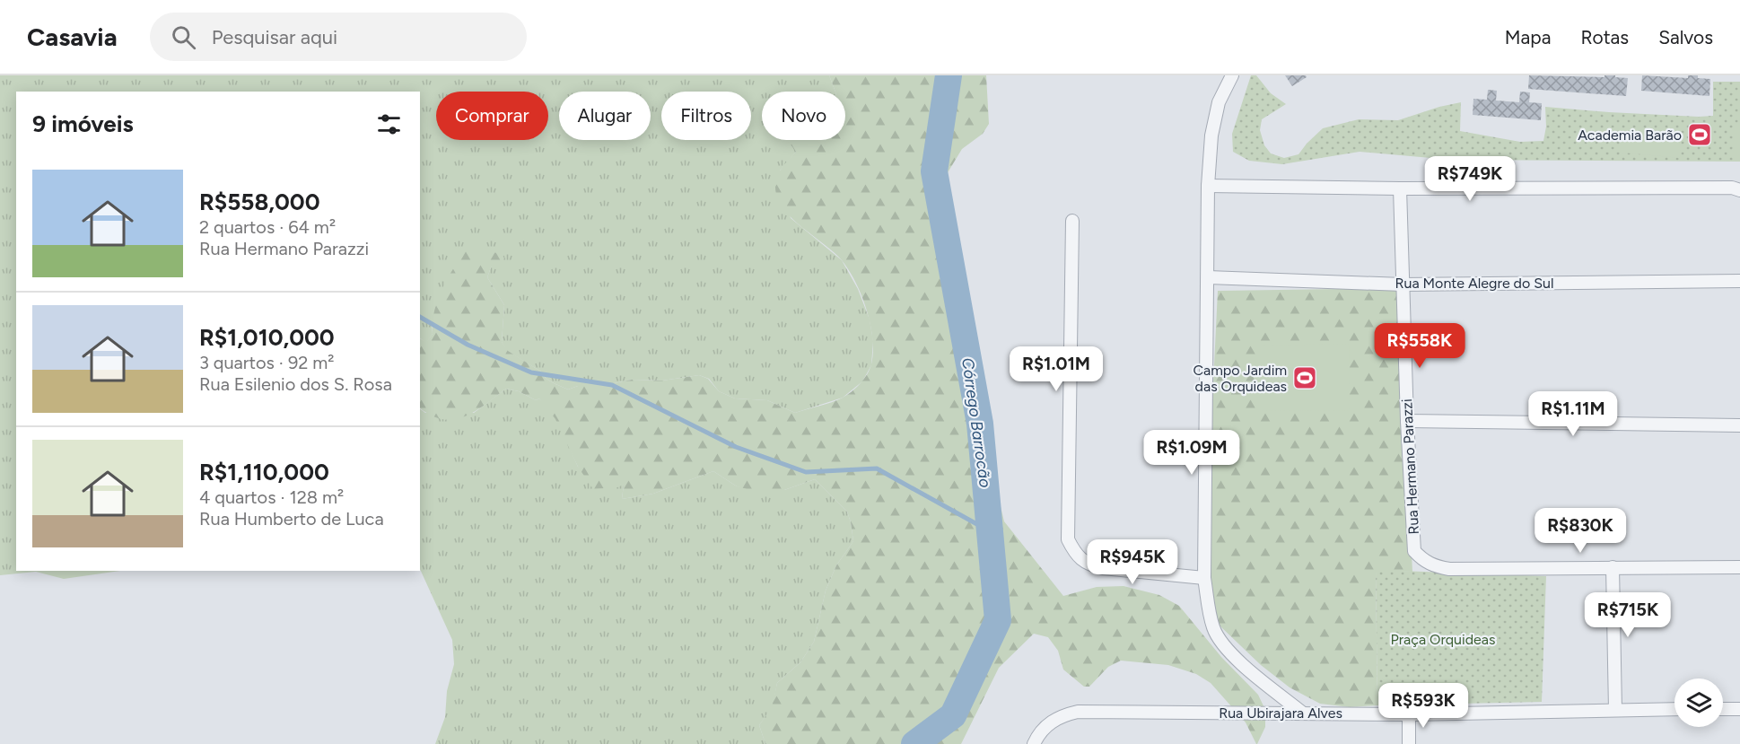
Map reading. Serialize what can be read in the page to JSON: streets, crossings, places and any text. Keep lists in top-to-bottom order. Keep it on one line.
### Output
{"streets":{"street":["Rua Monte Alegre do Sul","Rua Hermano Parazzi","Rua Ubirajara Alves"]},"crossings":[["Rua Monte Alegre do Sul","Rua Hermano Parazzi"]],"water":["Córrego Barrocão"],"parks":["Praça Orquideas"],"places":{"sports":["Academia Barão","Campo Jardim das Orquideas"]},"page":{"header":"Casavia","search":"Pesquisar aqui","nav":["Mapa","Rotas","Salvos"],"chip":["Comprar","Alugar","Filtros","Novo"],"heading":"9 imóveis","price":["R$749K","R$558K","R$1.01M","R$1.11M","R$1.09M","R$830K","R$945K","R$715K","R$593K"],"list":[{"name":"R$558,000","note":"2 quartos · 64 m² · Rua Hermano Parazzi"},{"name":"R$1,010,000","note":"3 quartos · 92 m² · Rua Esilenio dos S. Rosa"},{"name":"R$1,110,000","note":"4 quartos · 128 m² · Rua Humberto de Luca"}]}}
